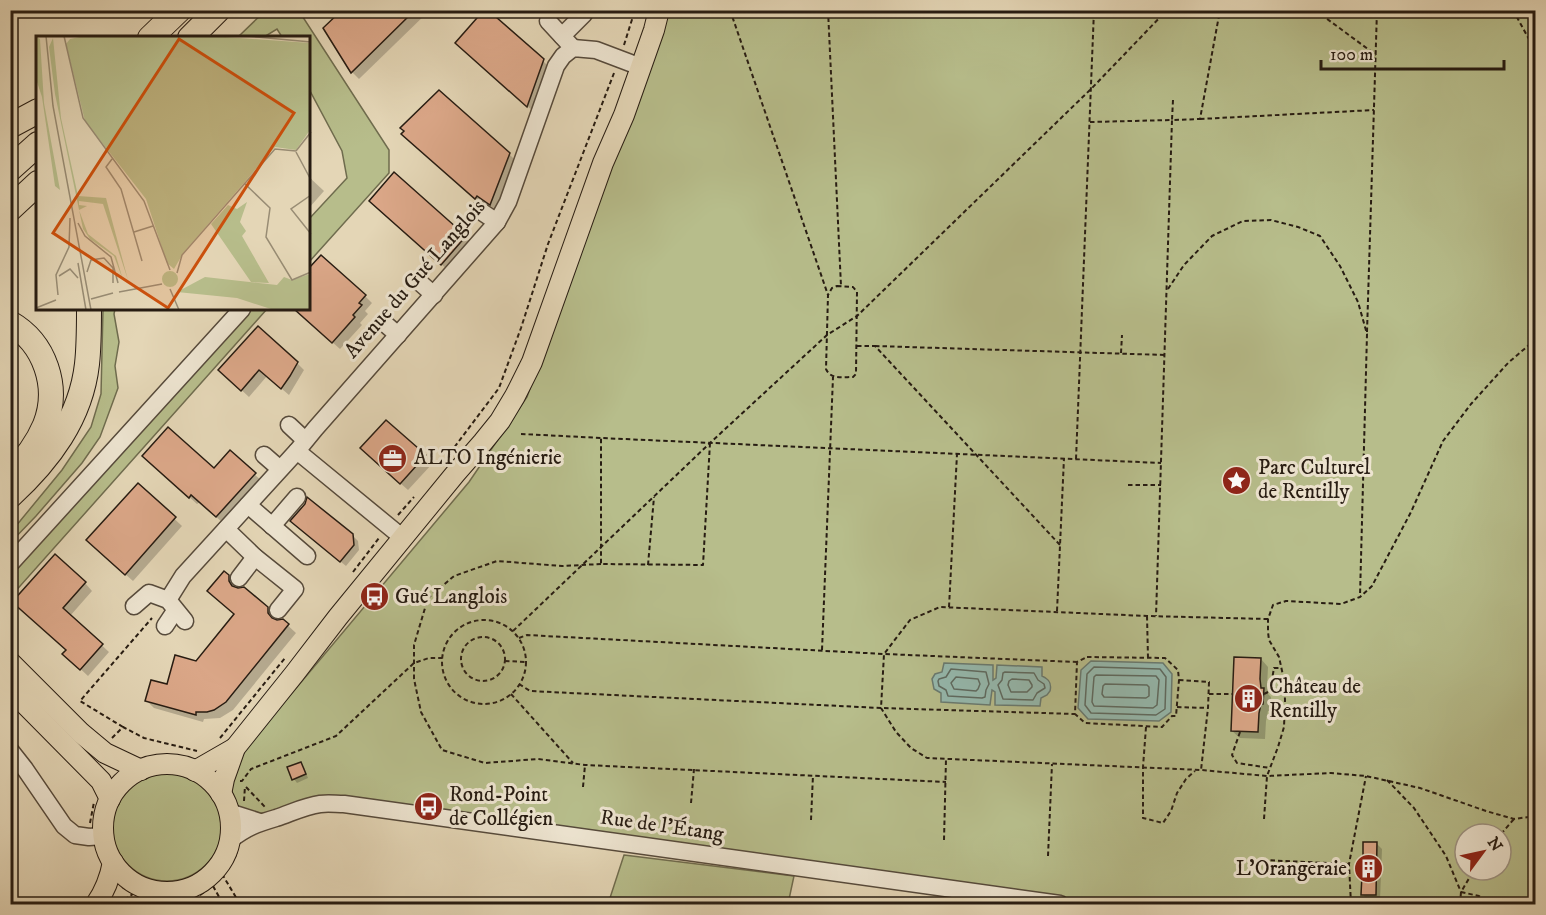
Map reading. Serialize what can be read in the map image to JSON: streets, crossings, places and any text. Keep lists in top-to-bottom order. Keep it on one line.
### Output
{"streets":{"street":["Avenue du Gué Langlois","Rue de l'Étang"]},"places":{"office":["ALTO Ingénierie"],"place":["Parc Culturel de Rentilly"],"bus stop":["Gué Langlois","Rond-Point de Collégien"],"building":["Château de Rentilly","L'Orangeraie"]},"scale_bar":"100 m","north":"top right"}
